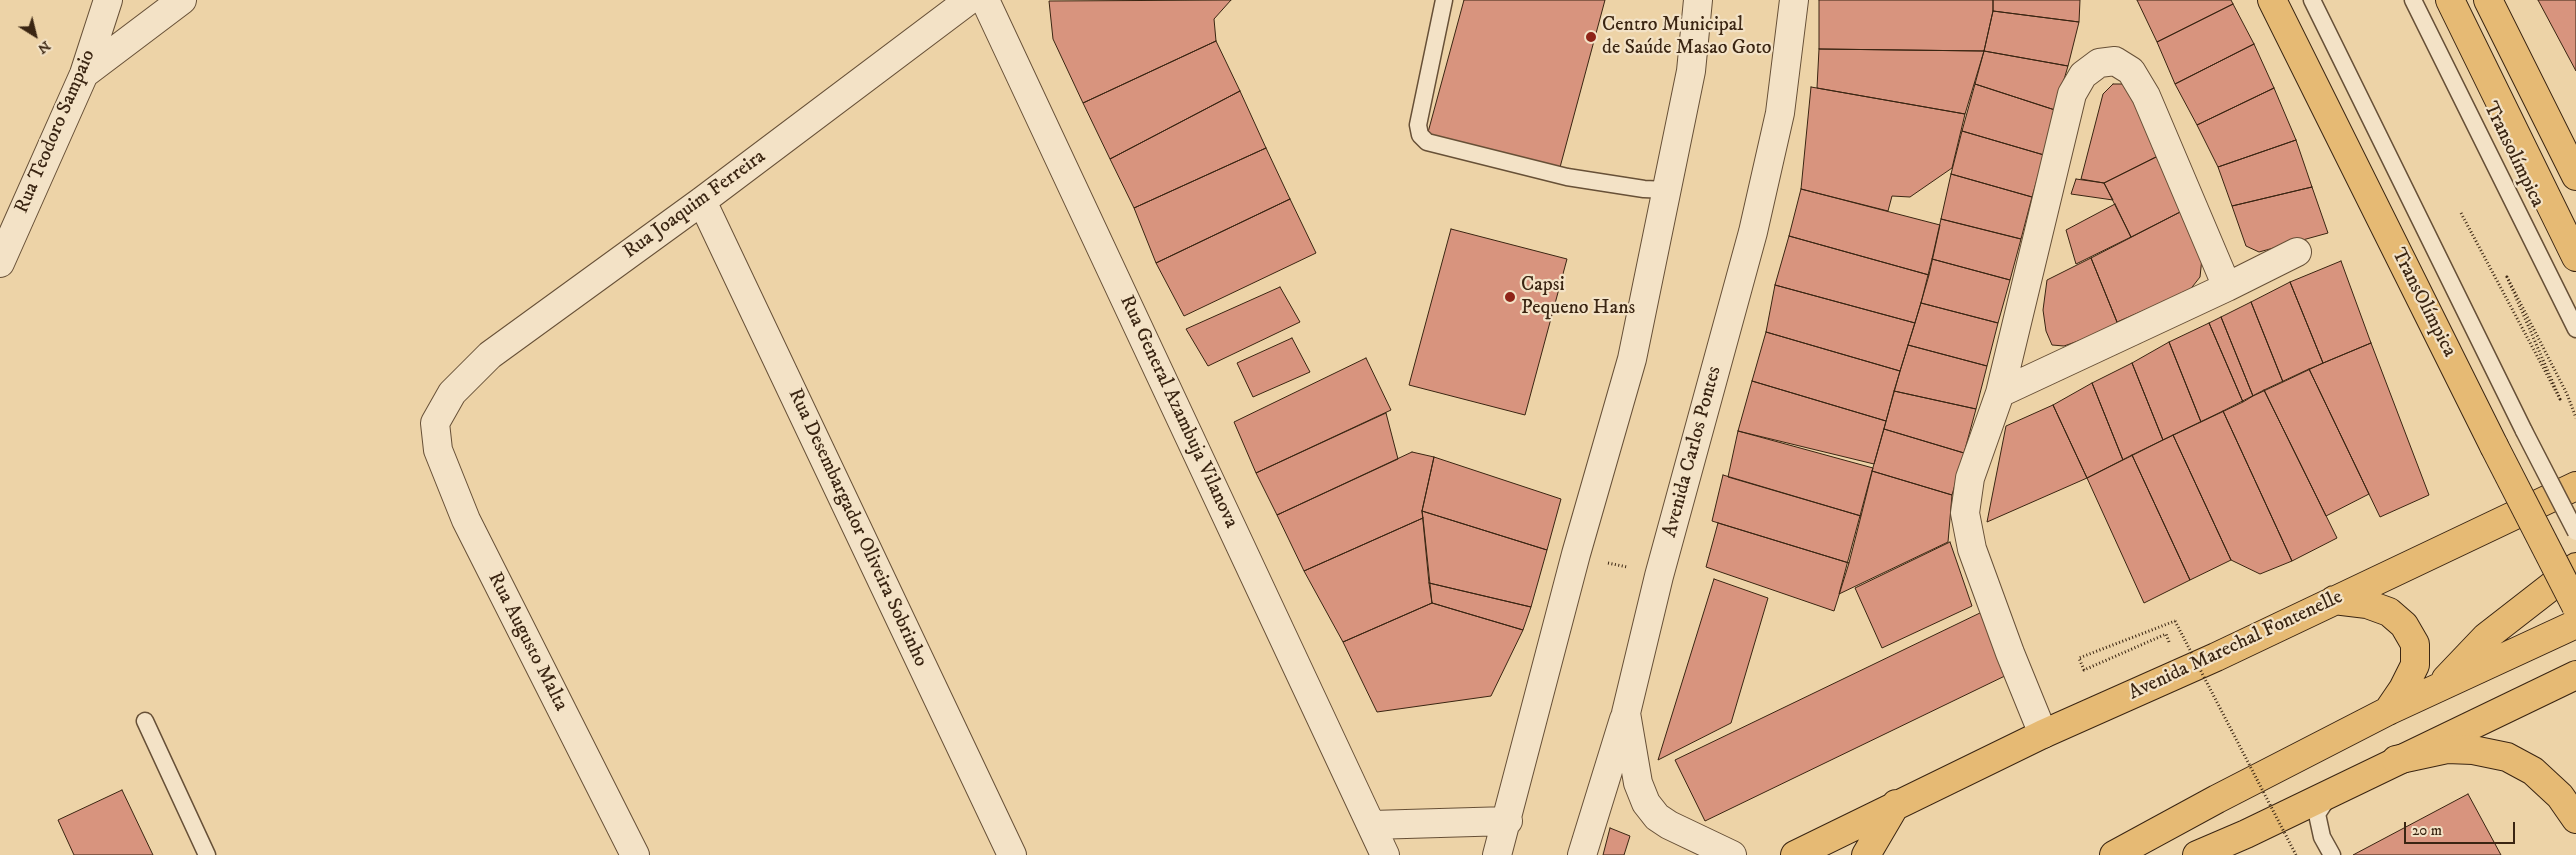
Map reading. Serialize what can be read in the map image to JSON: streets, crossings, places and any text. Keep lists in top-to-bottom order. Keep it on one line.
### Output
{"streets":{"main road":["TransOlímpica","Avenida Marechal Fontenelle"],"street":["Rua Teodoro Sampaio","Rua Joaquim Ferreira","Rua General Azambuja Vilanova","Avenida Carlos Pontes","Rua Desembargador Oliveira Sobrinho","Rua Augusto Malta"],"lane":["Transolímpica"]},"crossings":[["Rua Joaquim Ferreira","Rua Desembargador Oliveira Sobrinho"],["Rua Joaquim Ferreira","Rua Augusto Malta"]],"places":["Centro Municipal de Saúde Masao Goto","Capsi Pequeno Hans"],"scale_bar":"20 m","north":"bottom right"}
